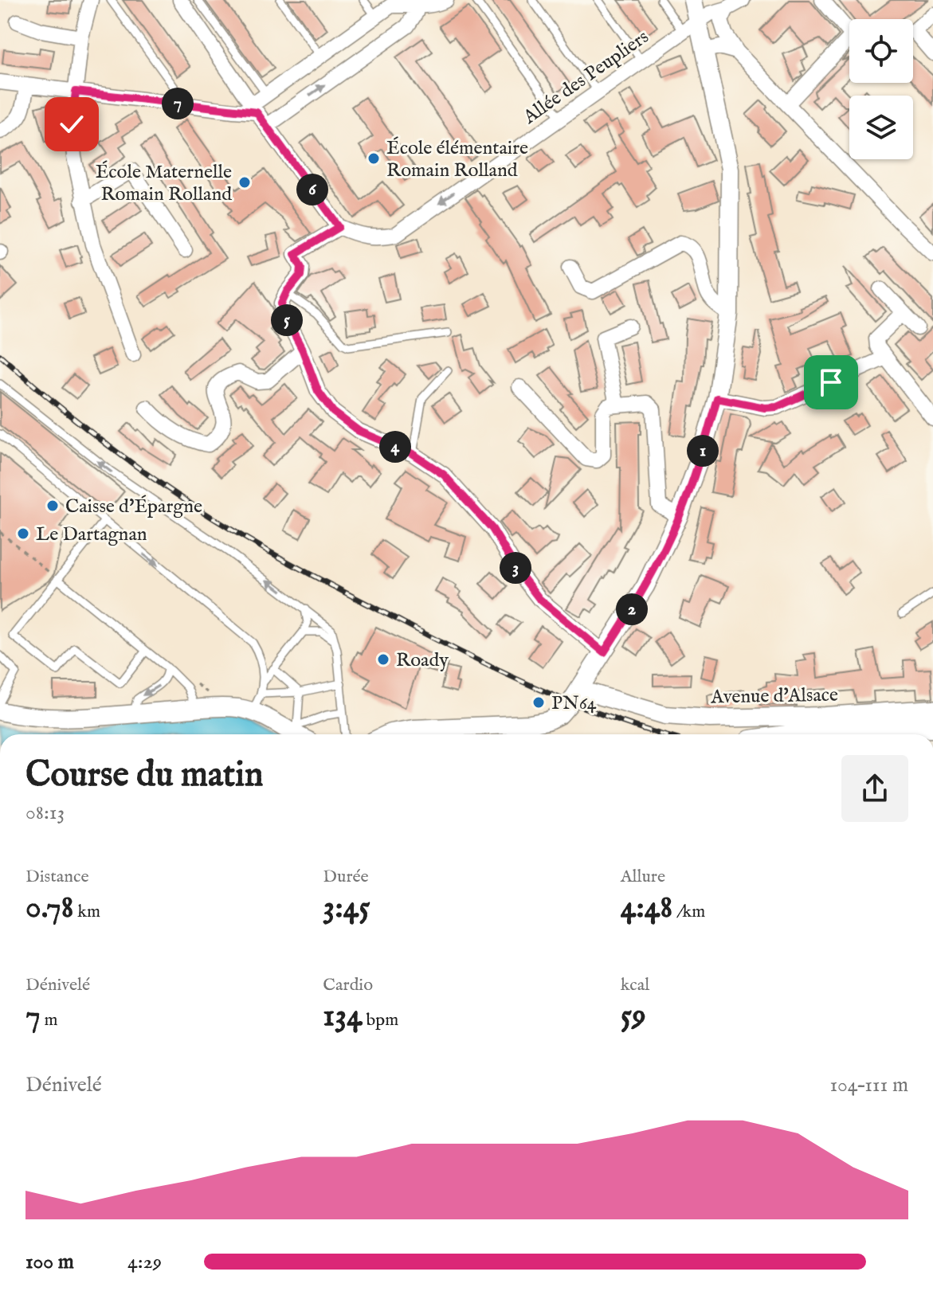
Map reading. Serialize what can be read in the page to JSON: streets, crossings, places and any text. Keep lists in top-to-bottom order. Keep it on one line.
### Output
{"streets":{"street":["Allée des Peupliers","Avenue d'Alsace"]},"one_way":["Allée des Peupliers"],"places":["École élémentaire Romain Rolland","École Maternelle Romain Rolland","Caisse d'Épargne","Le Dartagnan","Roady","PN64"],"page":{"pins":["7","6","5","4","1","3","2"],"heading":["Course du matin","08:13"],"stats":[["Distance","0.78 km"],["Durée","3:45"],["Allure","4:48 /km"],["Dénivelé","7 m"],["Cardio","134 bpm"],["kcal","59"]],"chart":["Dénivelé","104–111 m"],"list":[{"name":"100 m","note":"4:29"}]}}
